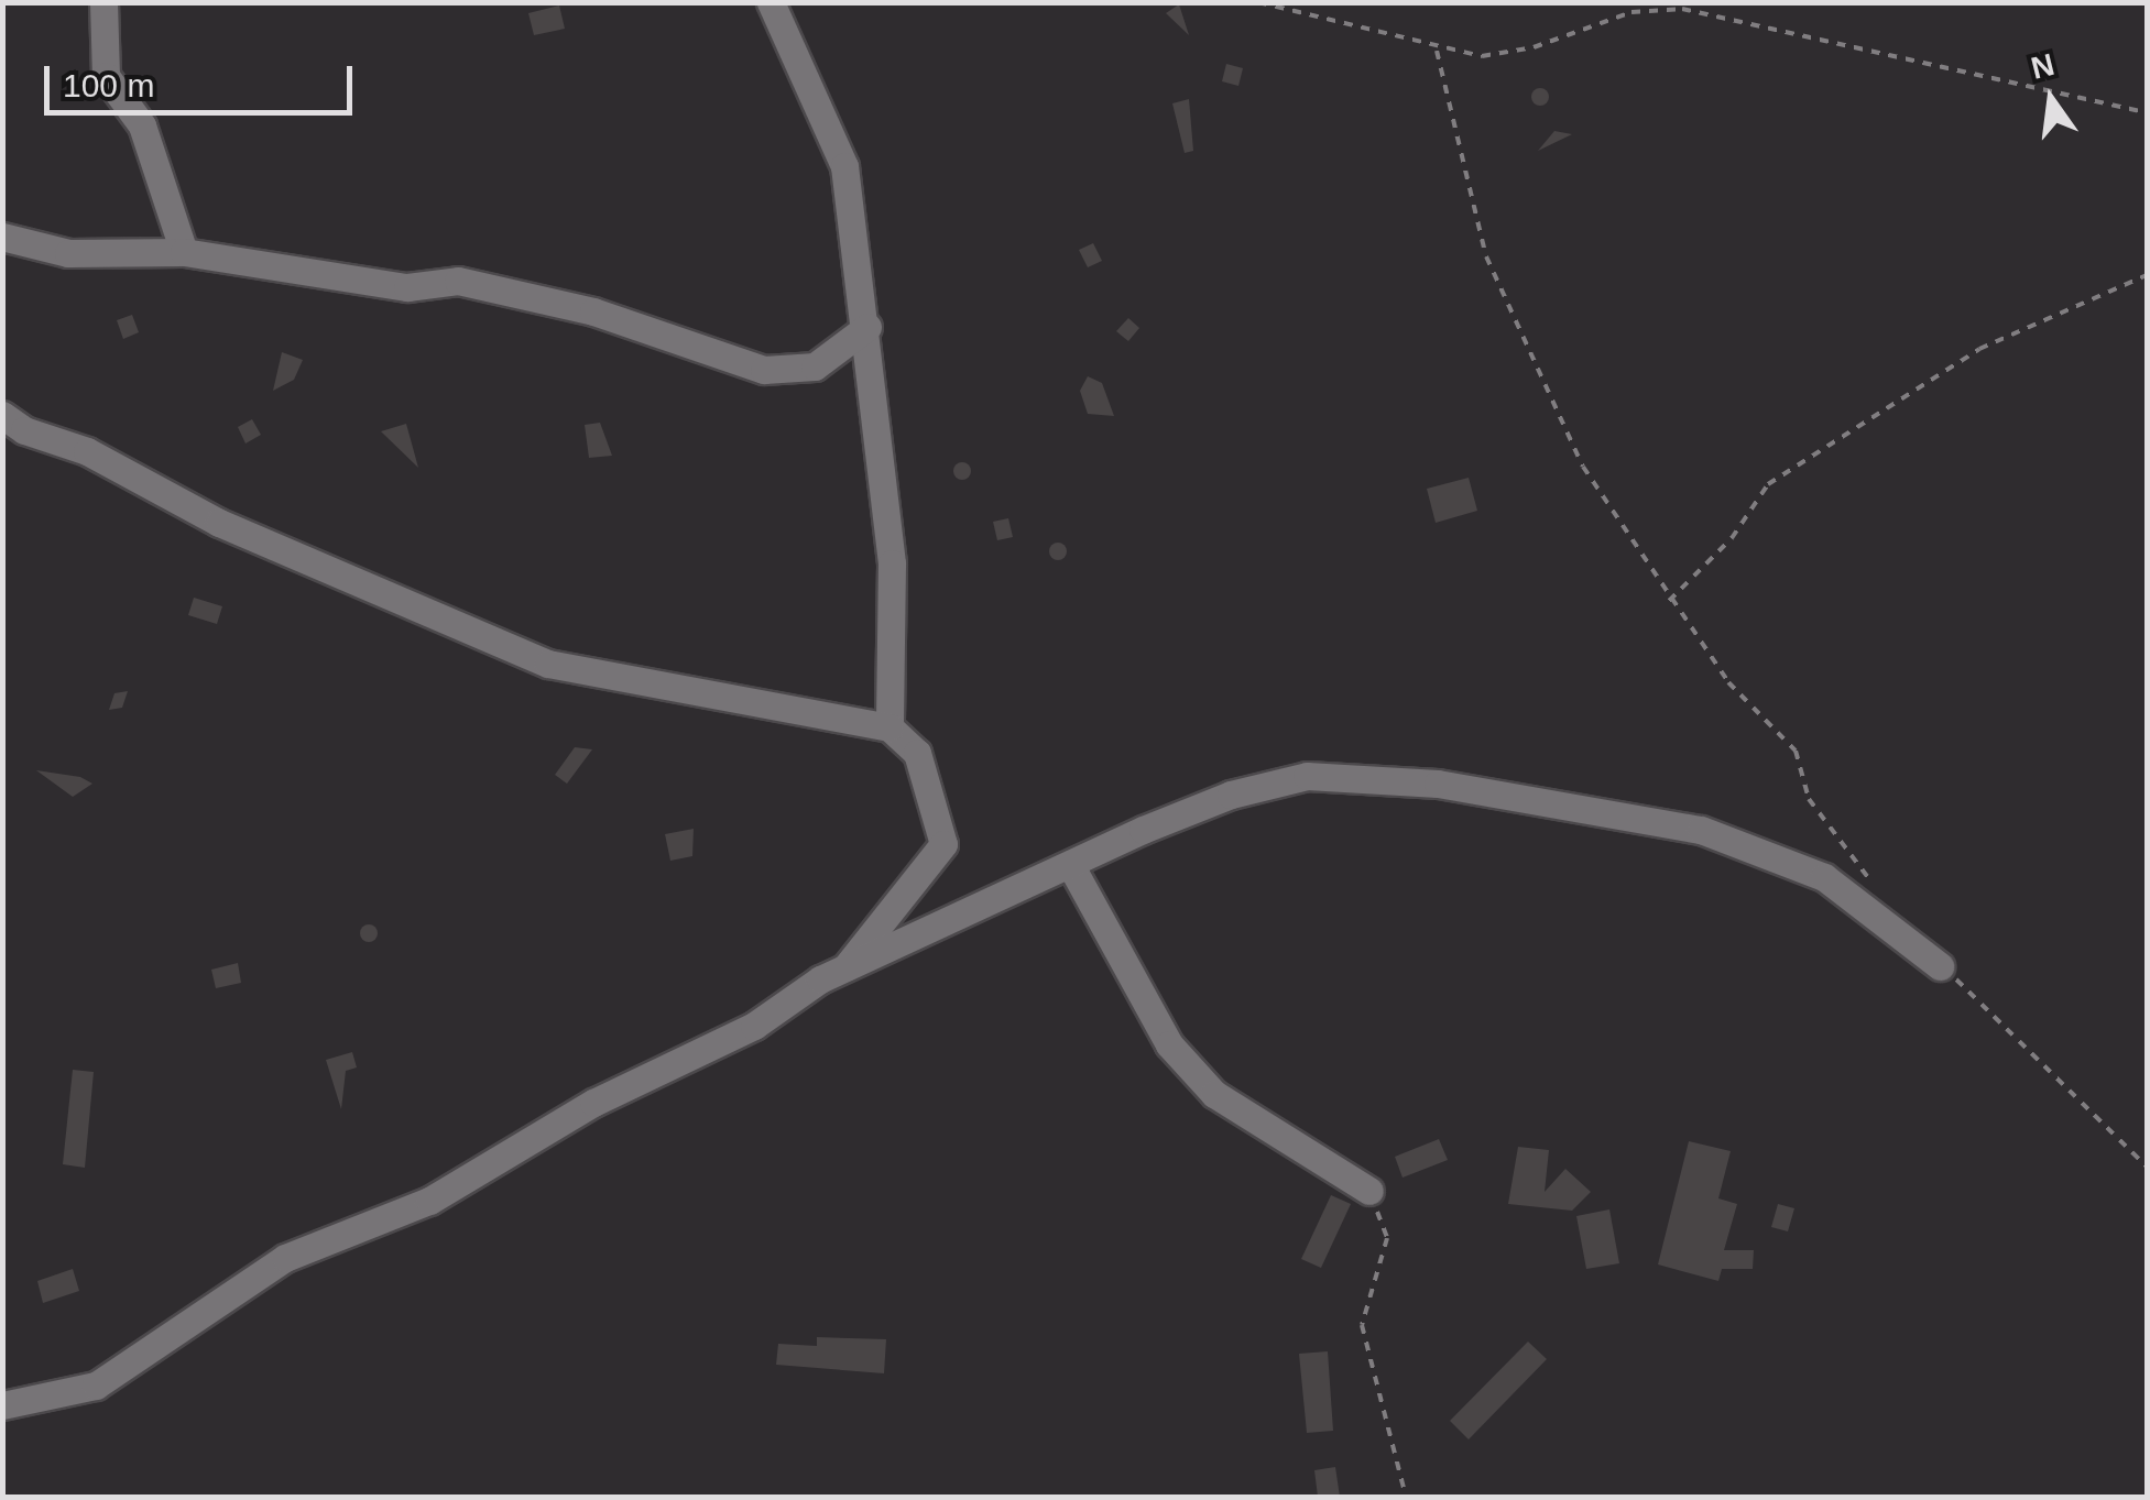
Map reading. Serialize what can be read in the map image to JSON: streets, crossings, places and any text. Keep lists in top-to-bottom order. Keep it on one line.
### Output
{"scale_bar":"100 m","north":"top"}
